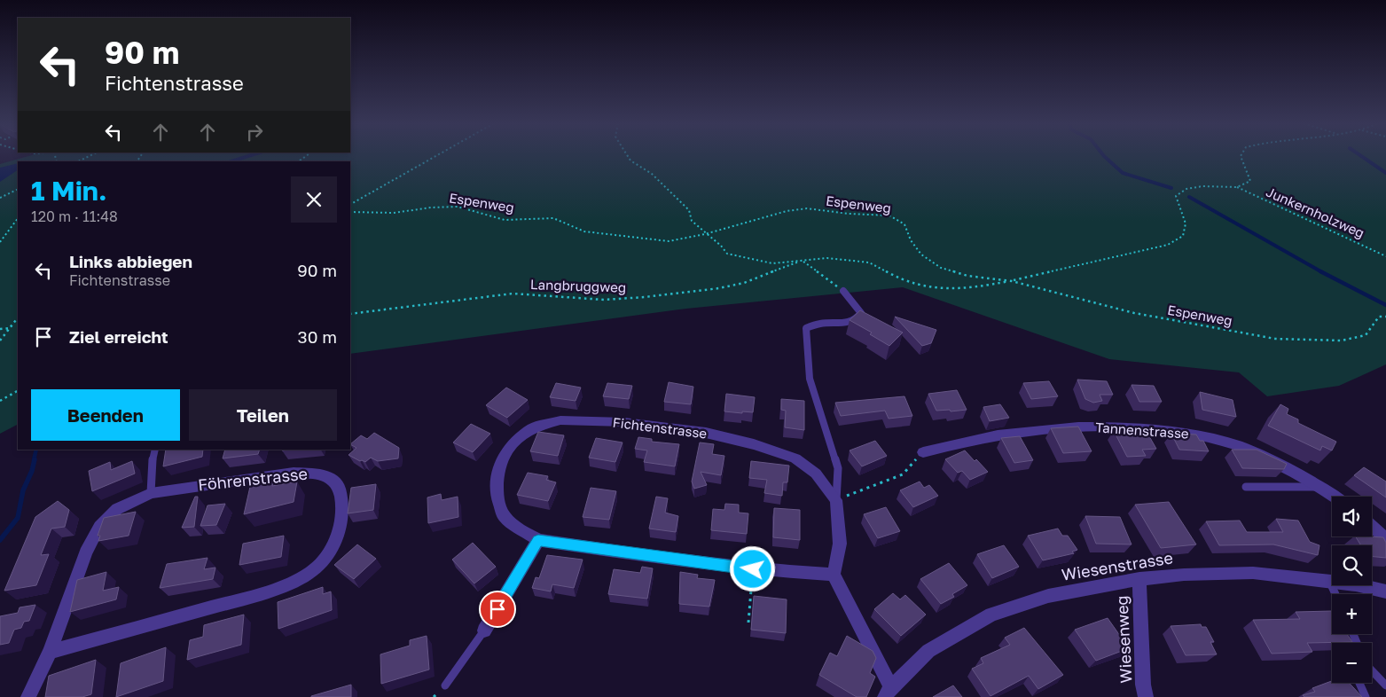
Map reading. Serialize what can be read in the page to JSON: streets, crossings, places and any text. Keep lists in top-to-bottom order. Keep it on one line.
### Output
{"streets":{"street":["Fichtenstrasse","Tannenstrasse","Föhrenstrasse","Wiesenstrasse","Wiesenweg"],"path":["Espenweg","Junkernholzweg","Langbruggweg"]},"crossings":[["Wiesenstrasse","Wiesenweg"]],"page":{"turn":["90 m","Fichtenstrasse"],"heading":["1 Min.","120 m · 11:48"],"list":[{"name":"Links abbiegen","note":"Fichtenstrasse","value":"90 m"},{"name":"Ziel erreicht","value":"30 m"}],"buttons":["Beenden","Teilen"],"map_buttons":["+","−"]}}
